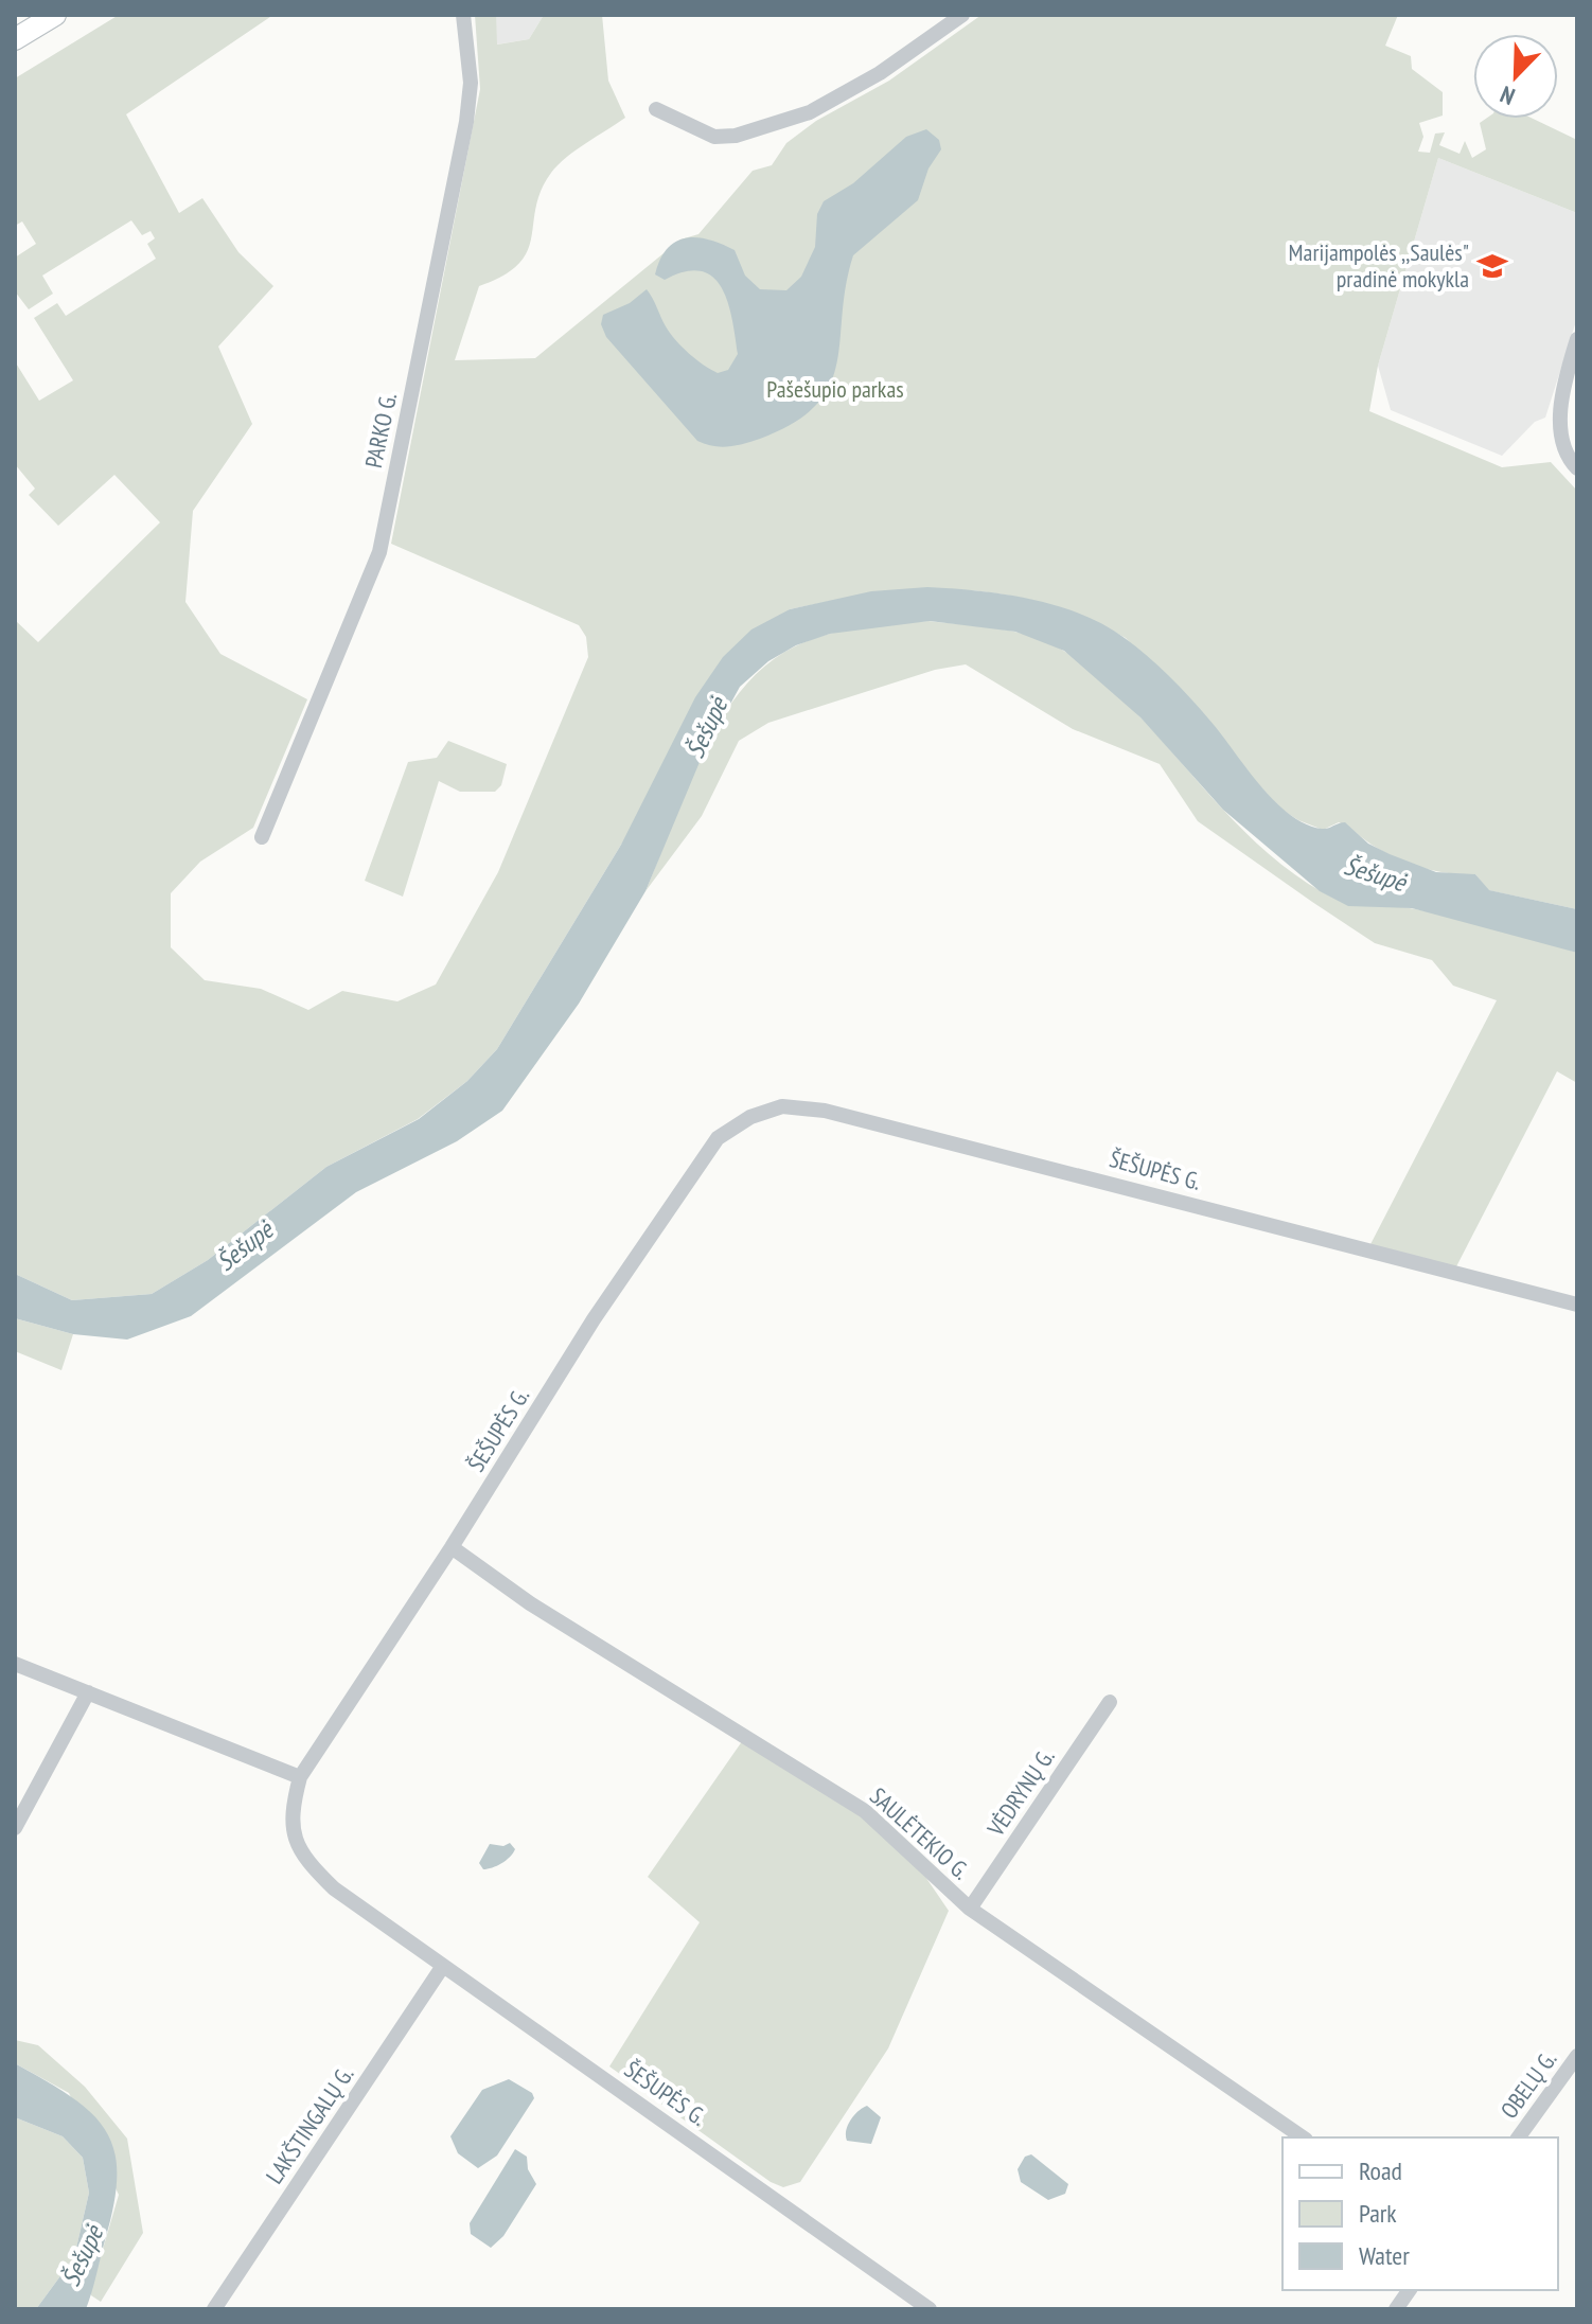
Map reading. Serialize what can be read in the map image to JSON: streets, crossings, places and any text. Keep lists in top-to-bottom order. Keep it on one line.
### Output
{"streets":{"street":["PARKO G.","ŠEŠUPĖS G.","VĖDRYNŲ G.","SAULĖTEKIO G.","OBELŲ G.","LAKŠTINGALŲ G."]},"crossings":[["ŠEŠUPĖS G.","SAULĖTEKIO G."],["ŠEŠUPĖS G.","LAKŠTINGALŲ G."],["VĖDRYNŲ G.","SAULĖTEKIO G."]],"water":["Šešupė"],"parks":["Pašešupio parkas"],"places":{"school or university":["Marijampolės ,,Saulės\" pradinė mokykla"]},"legend":["Road","Park","Water"],"north":"bottom left"}
